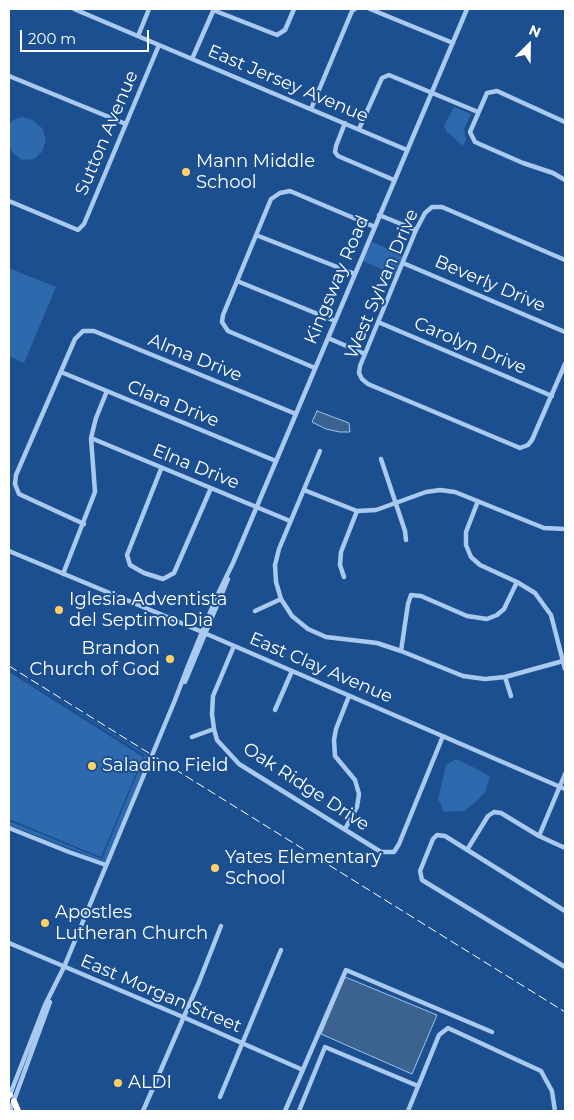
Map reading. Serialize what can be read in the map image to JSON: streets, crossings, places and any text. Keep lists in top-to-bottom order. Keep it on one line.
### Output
{"streets":{"street":["East Jersey Avenue","Sutton Avenue","Kingsway Road","West Sylvan Drive","Beverly Drive","Carolyn Drive","Alma Drive","Clara Drive","Elna Drive","East Clay Avenue","Oak Ridge Drive","East Morgan Street"]},"crossings":[["East Jersey Avenue","Sutton Avenue"],["East Jersey Avenue","Kingsway Road"],["Kingsway Road","Alma Drive"],["Kingsway Road","Clara Drive"],["Kingsway Road","Elna Drive"],["Kingsway Road","East Clay Avenue"],["Kingsway Road","East Morgan Street"],["West Sylvan Drive","Beverly Drive"],["West Sylvan Drive","Carolyn Drive"],["Alma Drive","Clara Drive"],["East Clay Avenue","Oak Ridge Drive"]],"places":["Mann Middle School","Iglesia Adventista del Septimo Dia","Brandon Church of God","Saladino Field","Yates Elementary School","Apostles Lutheran Church","ALDI"],"scale_bar":"200 m","north":"top right"}
